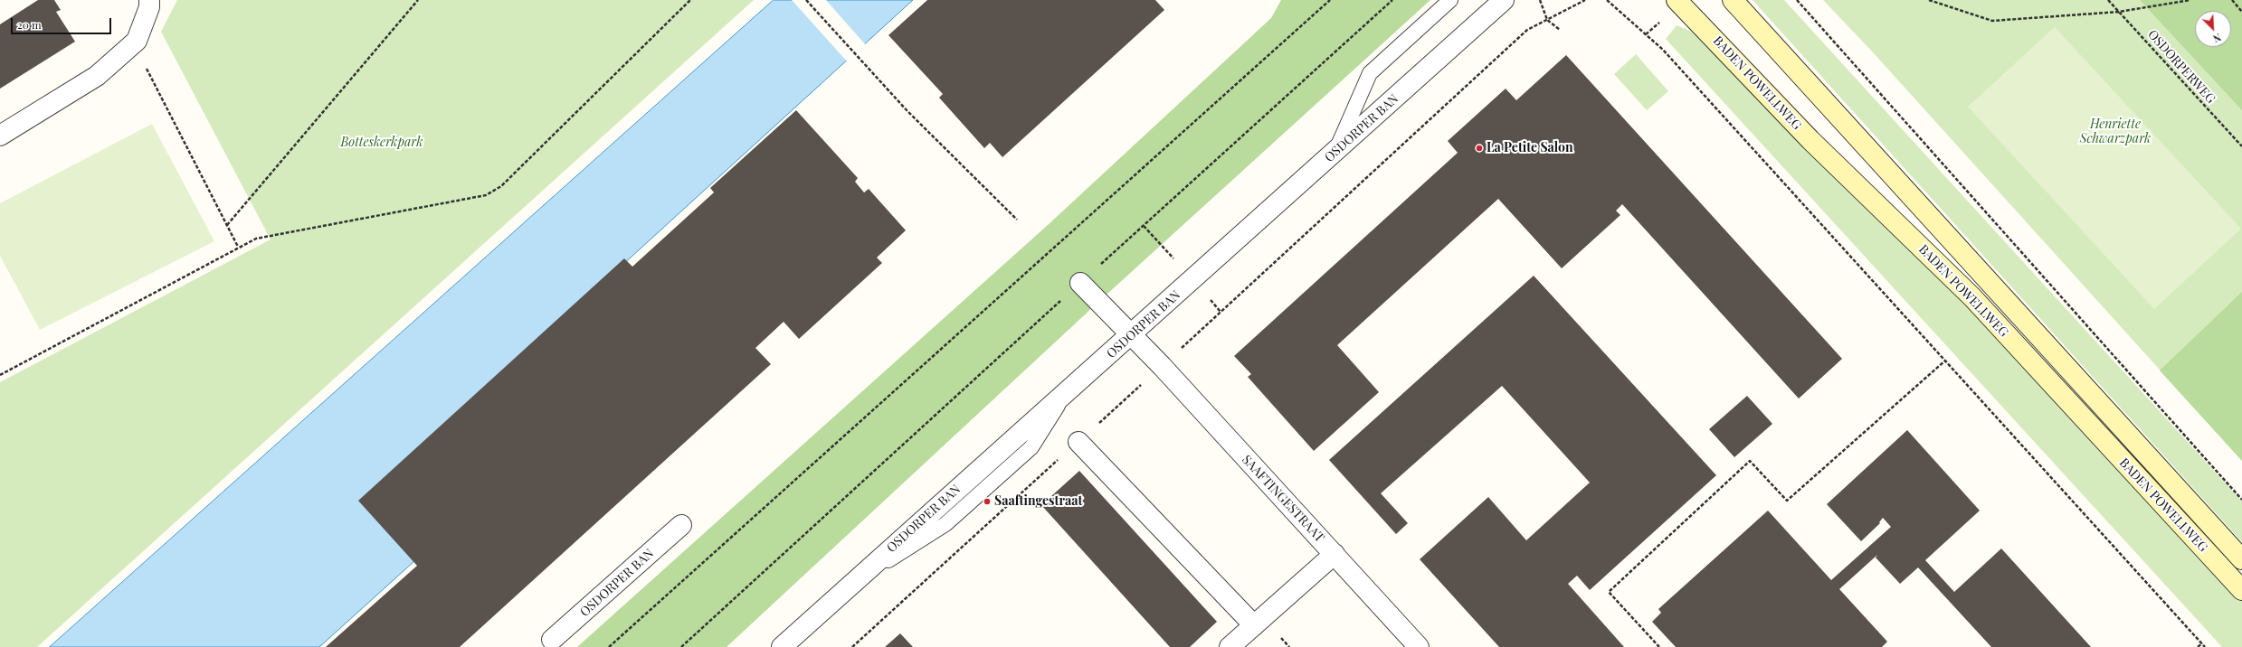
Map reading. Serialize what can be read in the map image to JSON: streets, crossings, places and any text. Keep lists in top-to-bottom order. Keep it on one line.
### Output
{"streets":{"main road":["BADEN POWELLWEG"],"street":["OSDORPER BAN","SAAFTINGESTRAAT"],"path":["OSDORPERWEG"]},"crossings":[["OSDORPER BAN","SAAFTINGESTRAAT"]],"parks":["Henriette Schwarzpark","Botteskerkpark"],"places":["La Petite Salon","Saaftingestraat"],"scale_bar":"20 m","north":"bottom right"}
